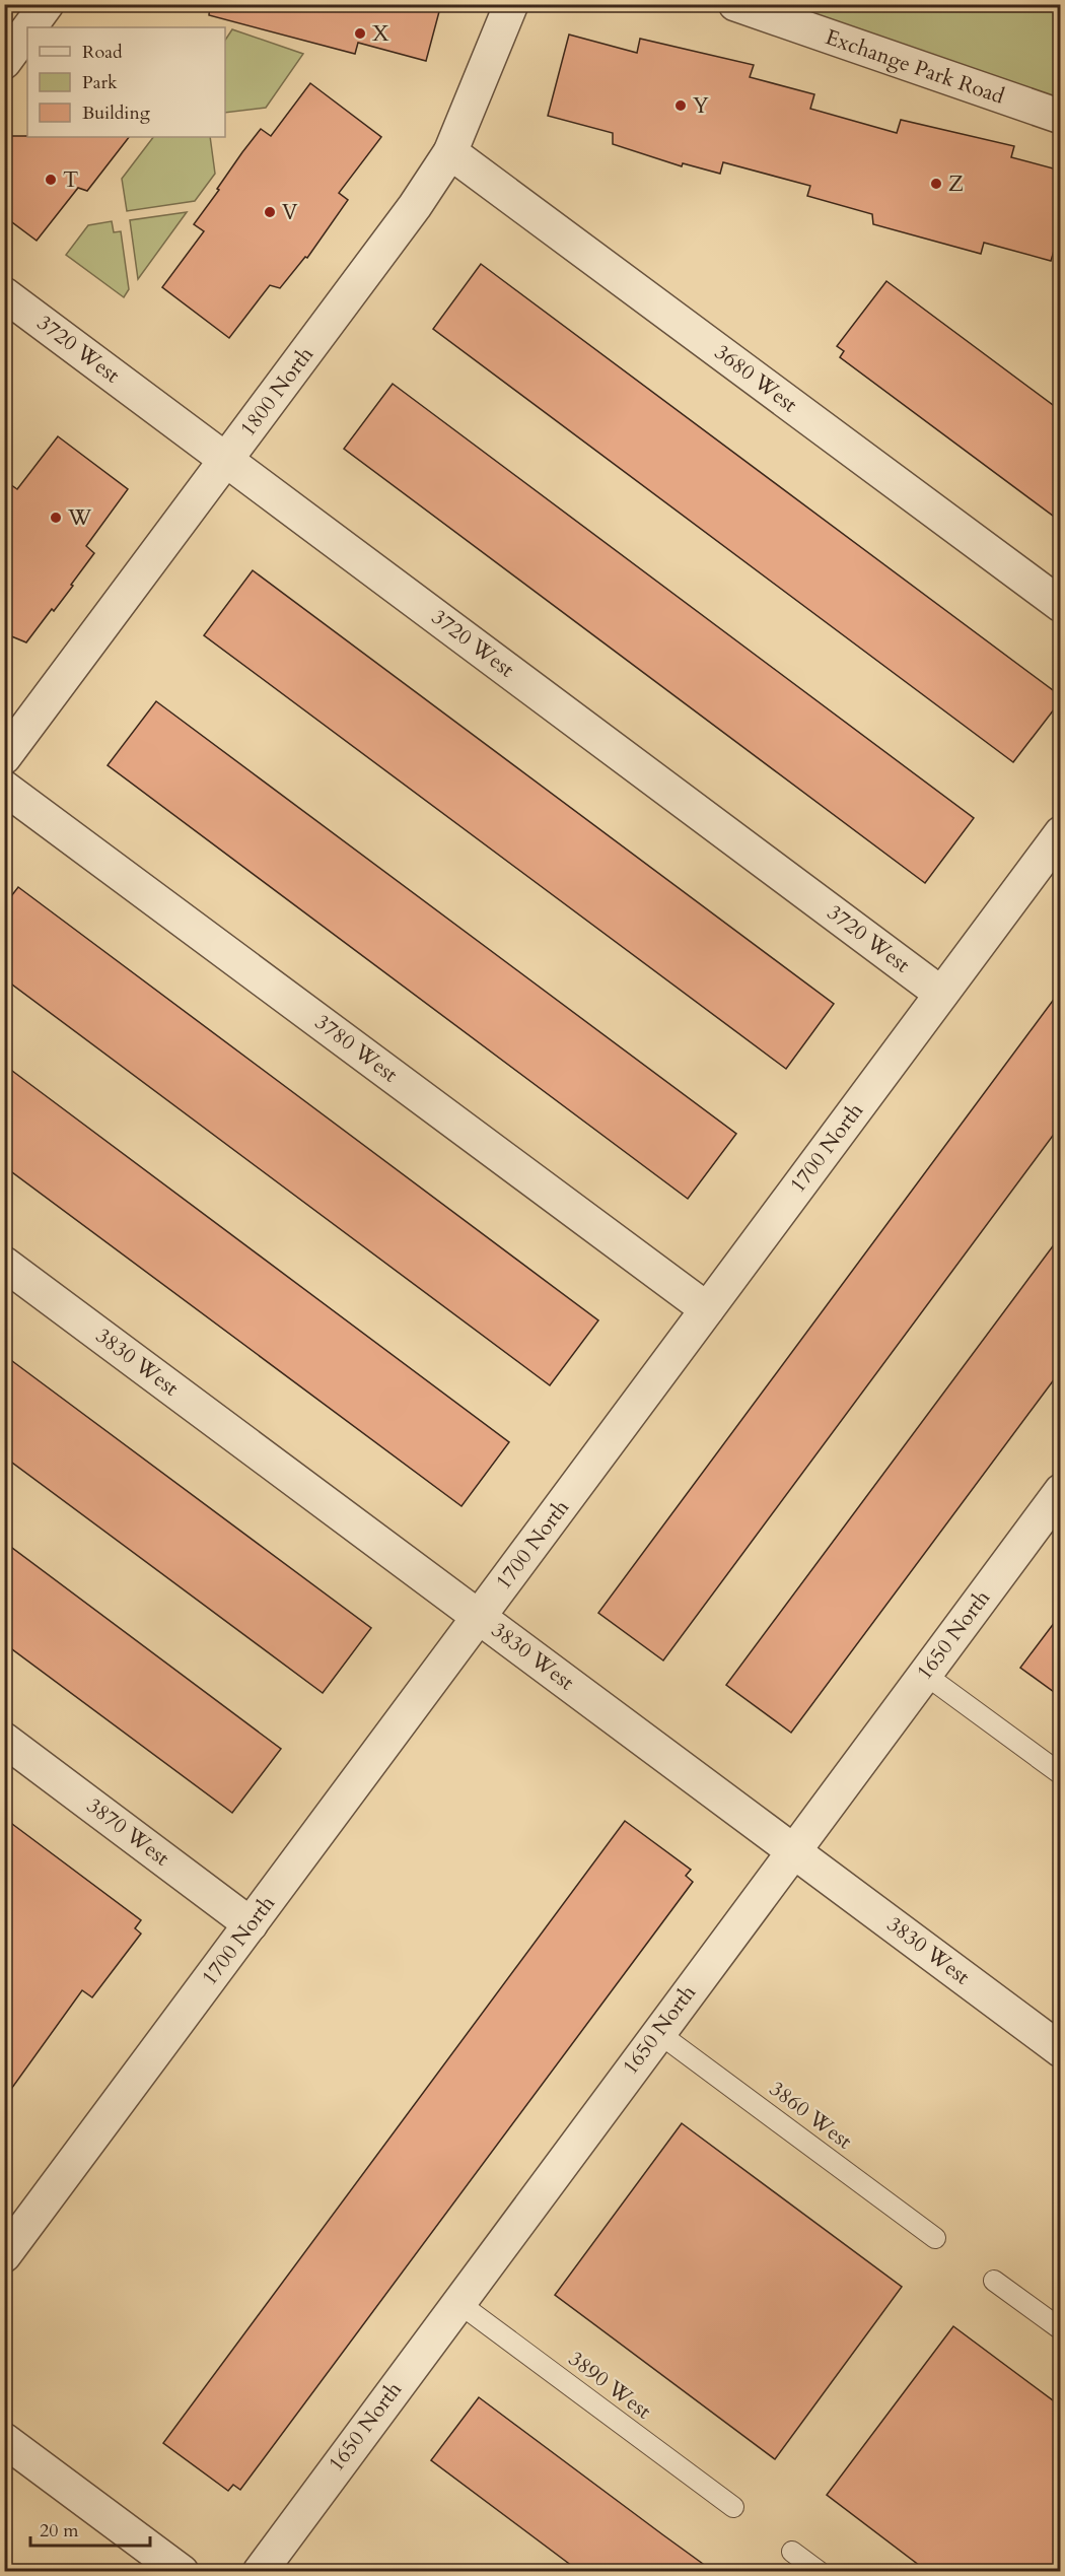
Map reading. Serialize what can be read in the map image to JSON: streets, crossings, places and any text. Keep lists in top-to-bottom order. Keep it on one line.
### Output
{"streets":{"street":["Exchange Park Road","3720 West","3680 West","1800 North","3780 West","1700 North","3830 West","1650 North","3870 West"],"lane":["3860 West","3890 West"]},"crossings":[["3720 West","1800 North"],["3720 West","1700 North"],["3680 West","1800 North"],["3780 West","1700 North"],["1700 North","3830 West"],["1700 North","3870 West"],["3830 West","1650 North"],["1650 North","3860 West"],["1650 North","3890 West"]],"places":["X","Y","T","Z","V","W"],"legend":["Road","Park","Building"],"scale_bar":"20 m"}
